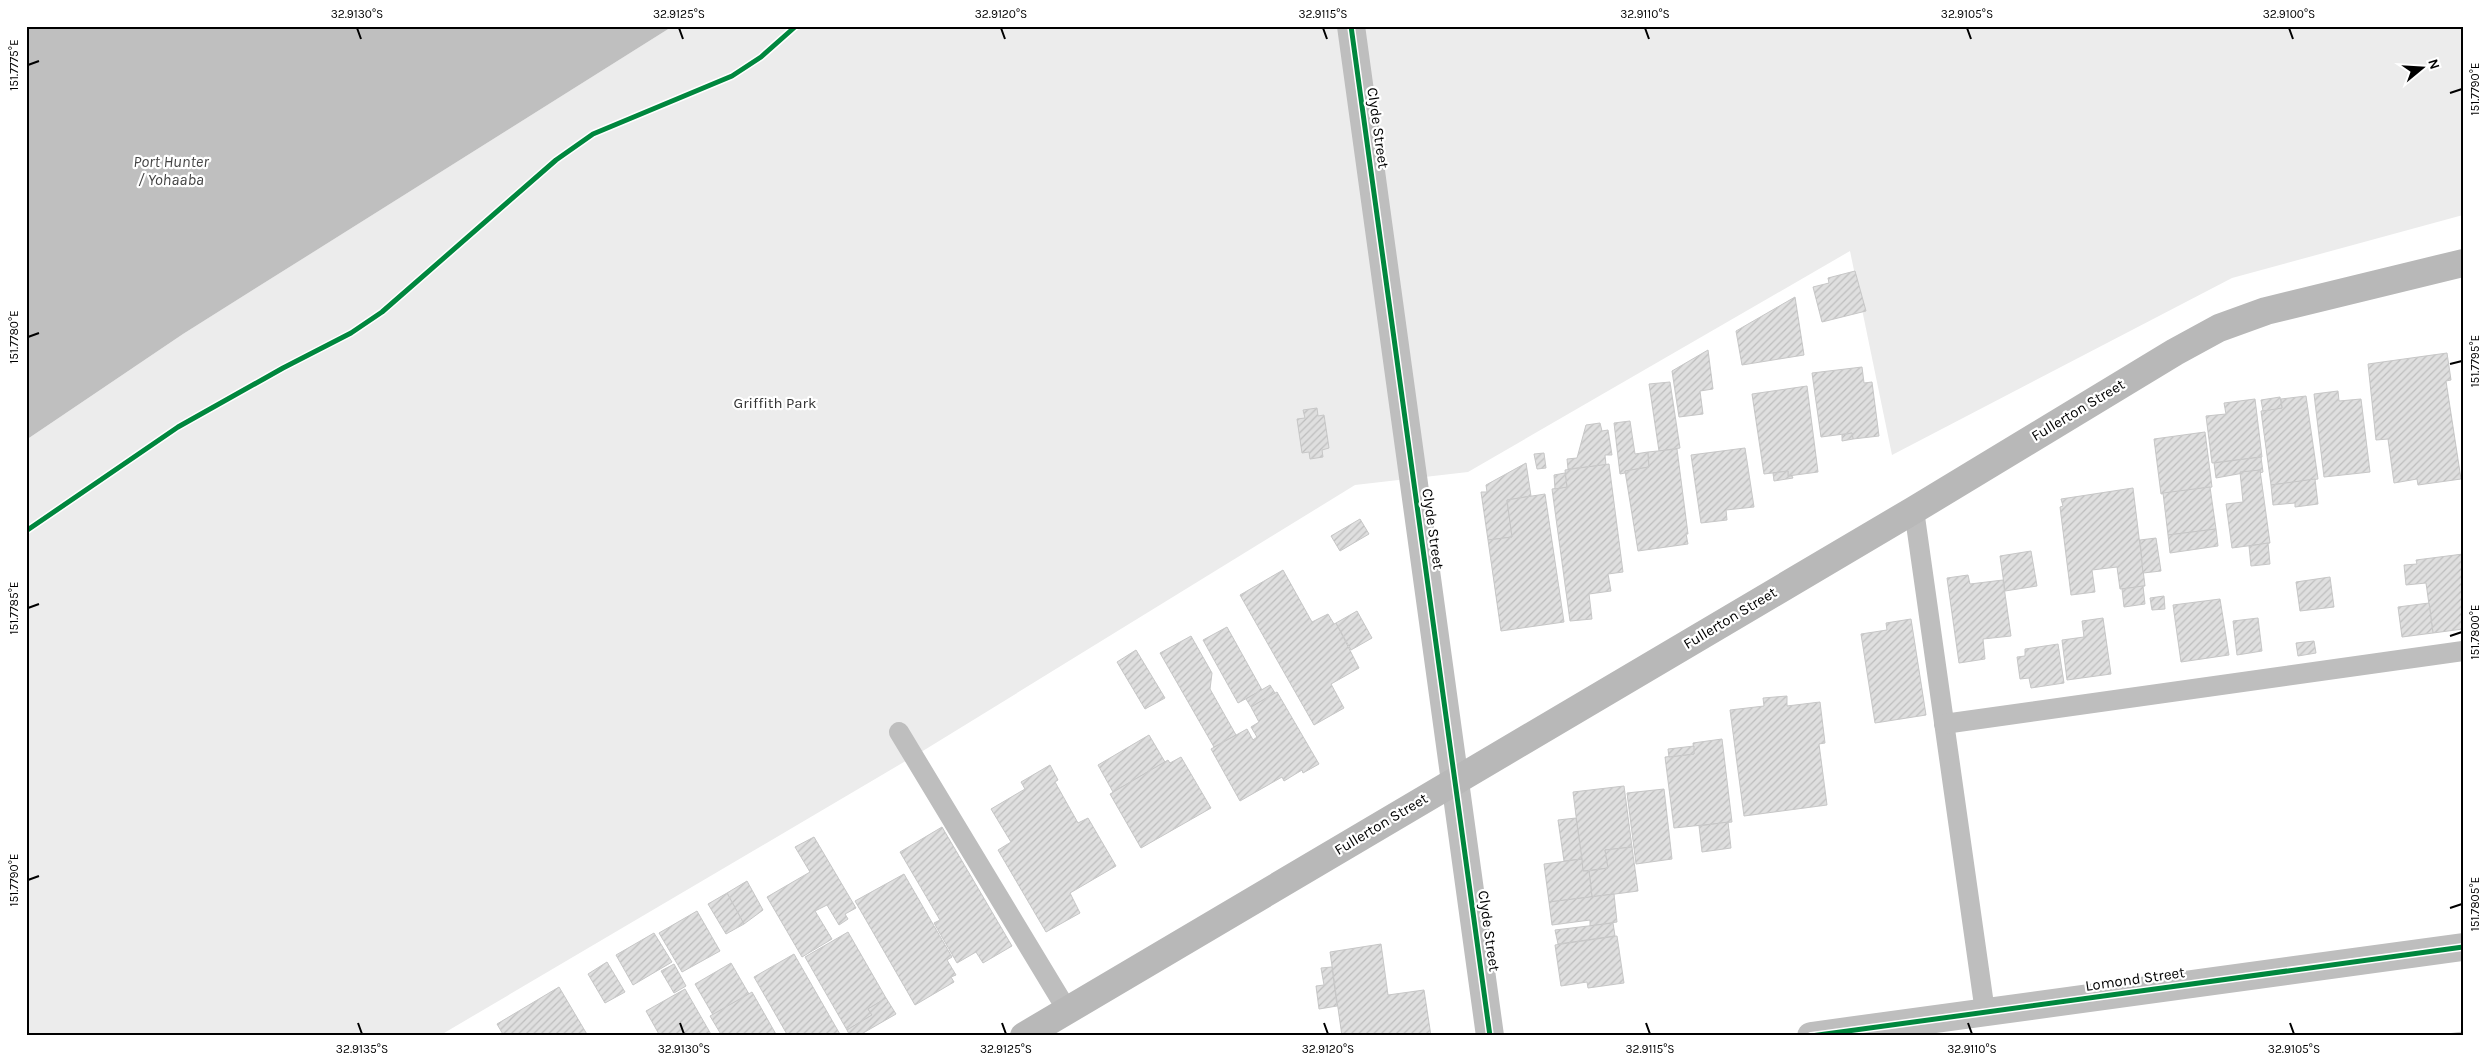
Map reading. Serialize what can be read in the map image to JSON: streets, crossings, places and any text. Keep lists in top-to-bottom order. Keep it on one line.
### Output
{"streets":{"main road":["Fullerton Street"],"street":["Clyde Street","Lomond Street"]},"crossings":[["Clyde Street","Fullerton Street"]],"water":["Port Hunter / Yohaaba"],"parks":["Griffith Park"],"north":"right","coordinates":["32.9130°S","32.9125°S","32.9120°S","32.9115°S","32.9110°S","32.9105°S","32.9100°S","151.7775°E","151.7790°E","151.7780°E","151.7795°E","151.7785°E","151.7800°E","151.7805°E","32.9135°S"]}
